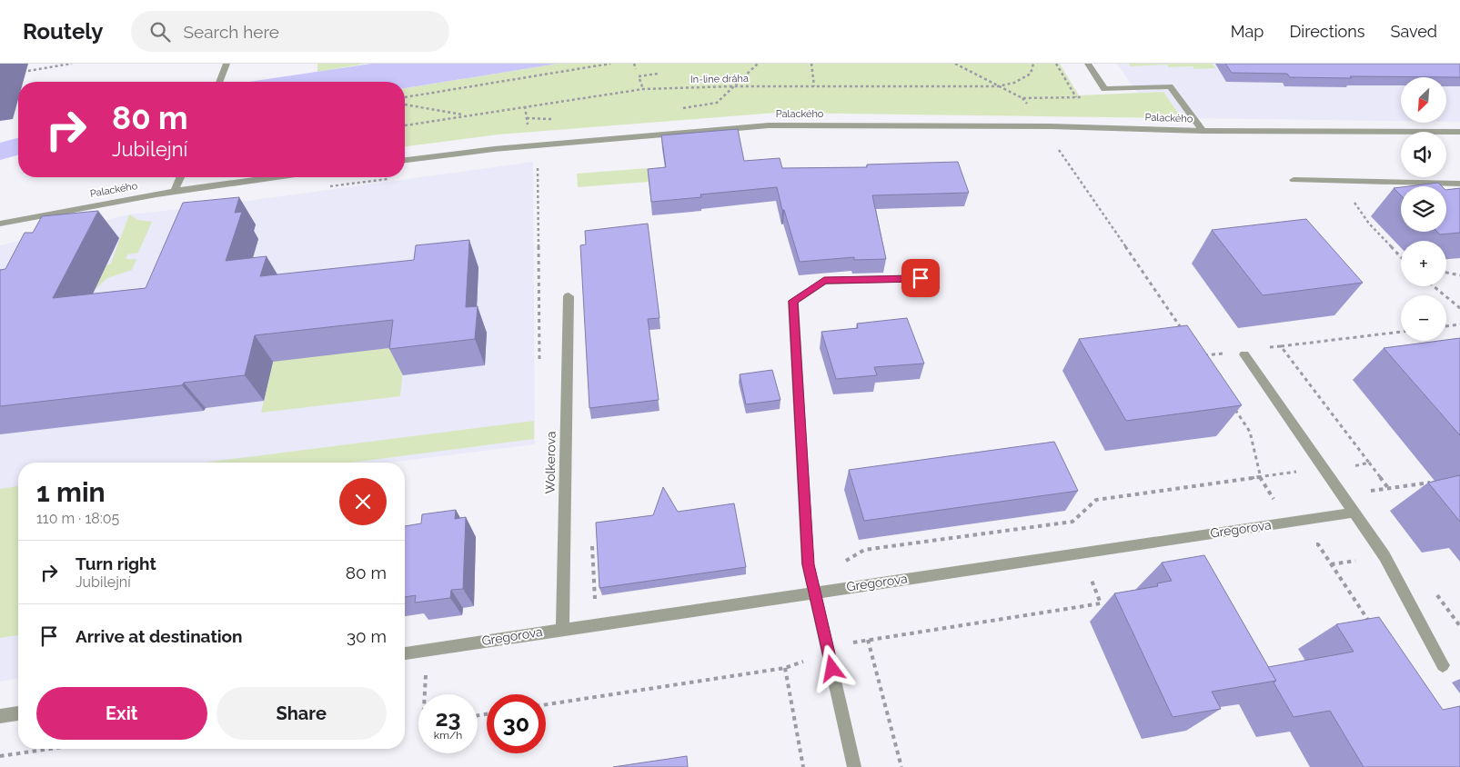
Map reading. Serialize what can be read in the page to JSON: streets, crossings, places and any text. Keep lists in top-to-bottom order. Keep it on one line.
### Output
{"streets":{"street":["Palackého","Wolkerova","Gregorova"],"path":["In-line dráha"]},"crossings":[["Wolkerova","Gregorova"]],"north":"bottom left","page":{"header":"Routely","search":"Search here","nav":["Map","Directions","Saved"],"map_buttons":["+","−"],"turn":["80 m","Jubilejní"],"heading":["1 min","110 m · 18:05"],"list":[{"name":"Turn right","note":"Jubilejní","value":"80 m"},{"name":"Arrive at destination","value":"30 m"}],"buttons":["Exit","Share"],"speed":"23 km/h","limit":"30"}}
